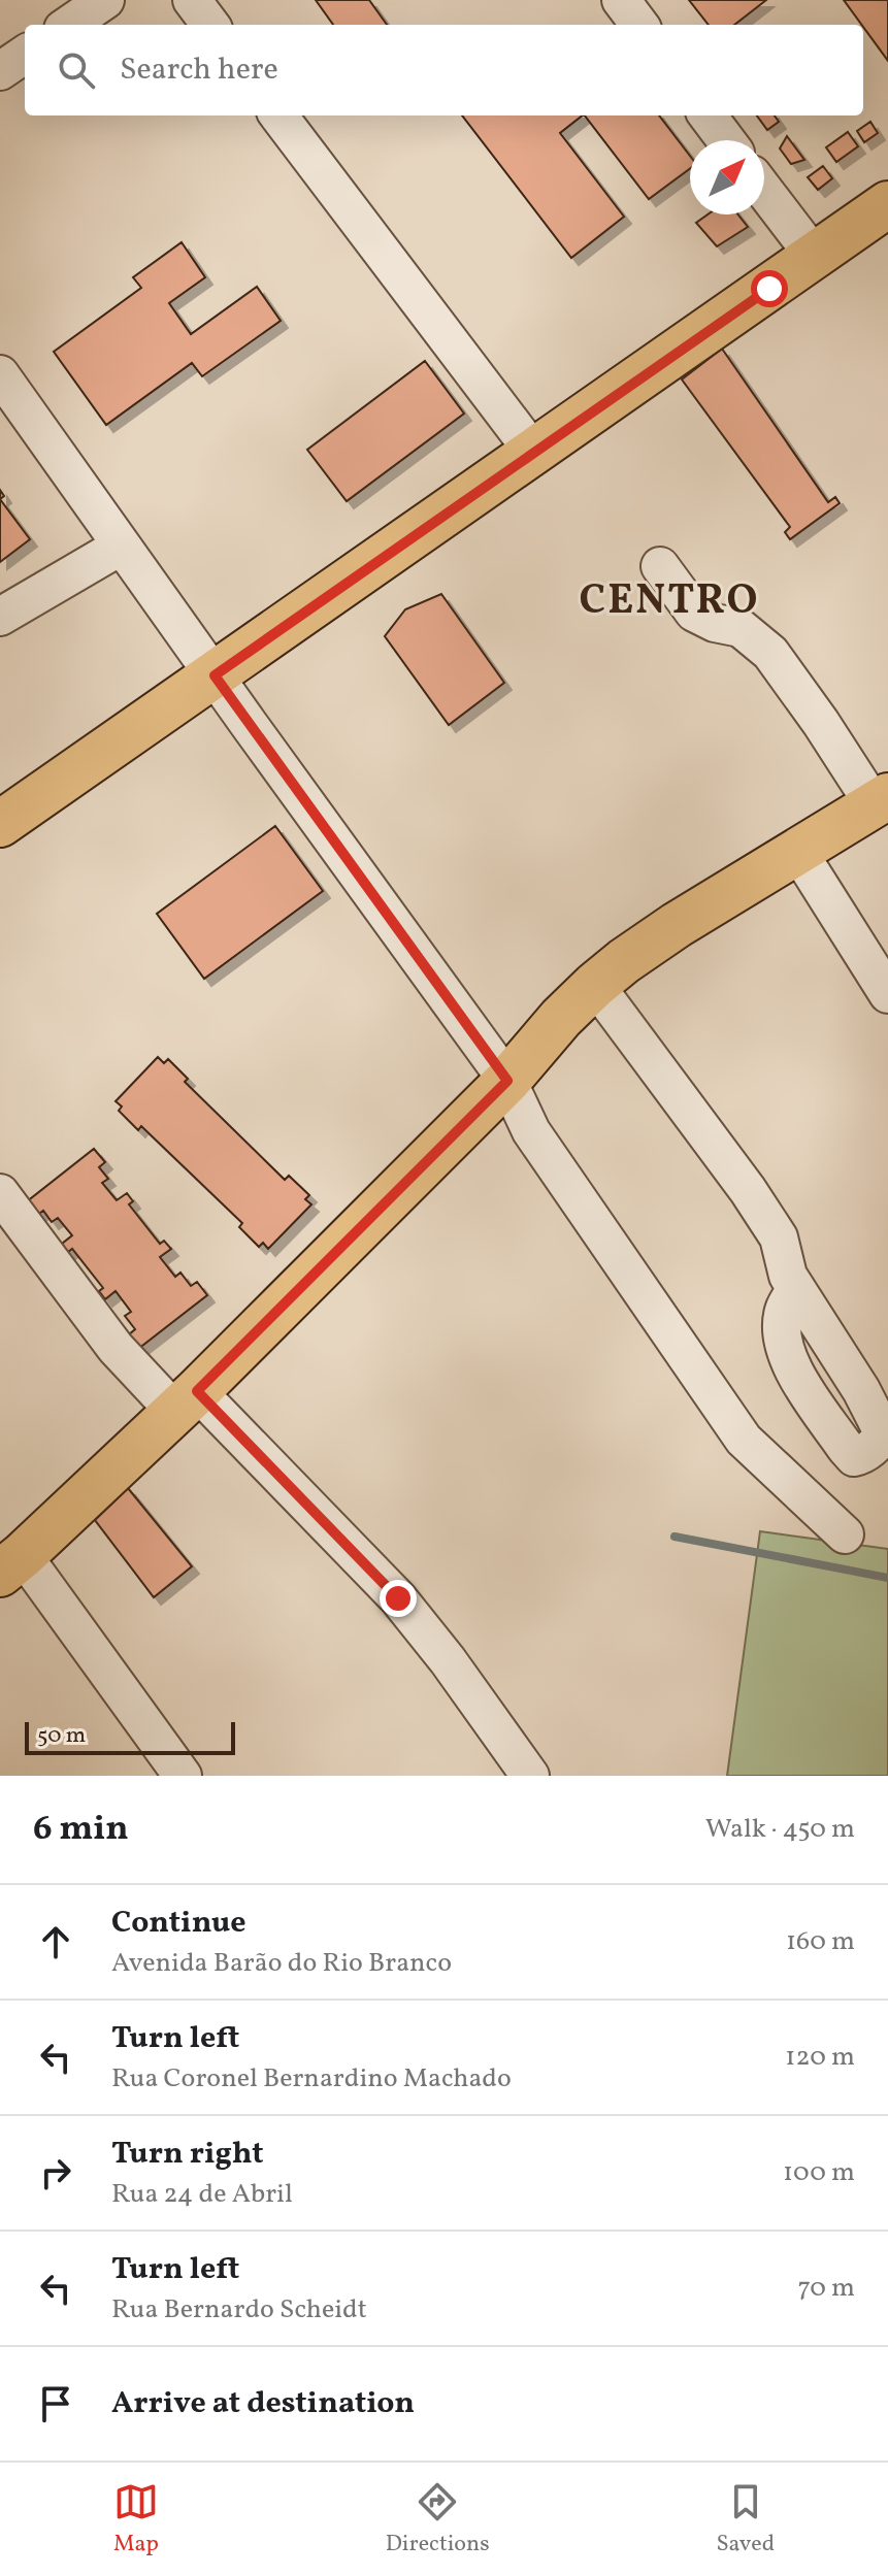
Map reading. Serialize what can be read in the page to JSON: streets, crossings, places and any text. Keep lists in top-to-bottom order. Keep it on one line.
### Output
{"districts":["CENTRO"],"scale_bar":"50 m","north":"top right","page":{"search":"Search here","scale":"50 m","heading":["6 min","Walk · 450 m"],"list":[["Continue","Avenida Barão do Rio Branco","160 m"],["Turn left","Rua Coronel Bernardino Machado","120 m"],["Turn right","Rua 24 de Abril","100 m"],["Turn left","Rua Bernardo Scheidt","70 m"],"Arrive at destination"],"nav":["Map","Directions","Saved"]}}
